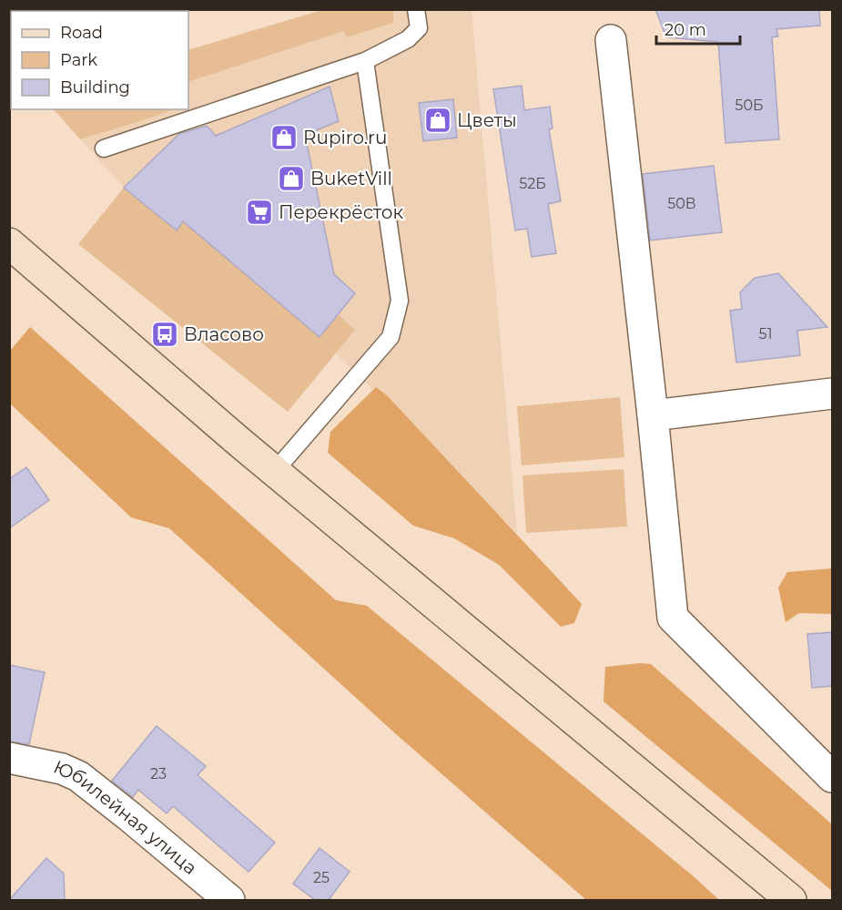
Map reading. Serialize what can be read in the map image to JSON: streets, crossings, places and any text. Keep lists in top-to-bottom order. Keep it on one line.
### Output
{"streets":{"street":["Юбилейная улица"]},"places":{"shop":["Цветы","Rupiro.ru","BuketVill"],"supermarket":["Перекрёсток"],"bus stop":["Власово"]},"house_numbers":["50Б","52Б","50В","51","23","25"],"legend":["Road","Park","Building"],"scale_bar":"20 m"}
